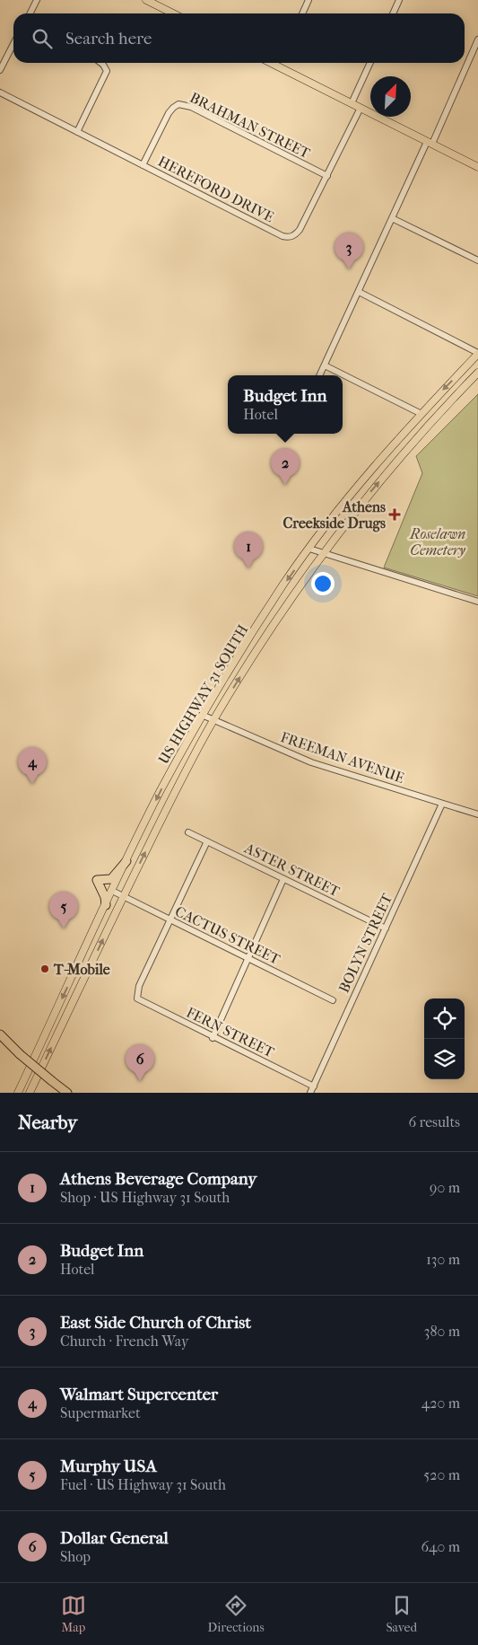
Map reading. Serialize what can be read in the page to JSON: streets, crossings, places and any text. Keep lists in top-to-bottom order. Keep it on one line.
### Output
{"streets":{"main road":["US HIGHWAY 31 SOUTH"],"street":["BRAHMAN STREET","HEREFORD DRIVE","FREEMAN AVENUE","ASTER STREET","CACTUS STREET","BOLYN STREET","FERN STREET"]},"crossings":[["BRAHMAN STREET","HEREFORD DRIVE"],["US HIGHWAY 31 SOUTH","FREEMAN AVENUE"],["US HIGHWAY 31 SOUTH","CACTUS STREET"],["FREEMAN AVENUE","BOLYN STREET"],["ASTER STREET","BOLYN STREET"],["CACTUS STREET","FERN STREET"],["BOLYN STREET","FERN STREET"]],"parks":["Roselawn Cemetery"],"places":{"health":["Athens Creekside Drugs"],"other":["T-Mobile"]},"north":"top right","page":{"search":"Search here","pins":["3","2","1","4","5","6"],"popup":["Budget Inn","Hotel"],"heading":["Nearby","6 results"],"list":[{"mark":"1","name":"Athens Beverage Company","note":"Shop · US Highway 31 South","value":"90 m"},{"mark":"2","name":"Budget Inn","note":"Hotel","value":"130 m"},{"mark":"3","name":"East Side Church of Christ","note":"Church · French Way","value":"380 m"},{"mark":"4","name":"Walmart Supercenter","note":"Supermarket","value":"420 m"},{"mark":"5","name":"Murphy USA","note":"Fuel · US Highway 31 South","value":"520 m"},{"mark":"6","name":"Dollar General","note":"Shop","value":"640 m"}],"nav":["Map","Directions","Saved"]}}
